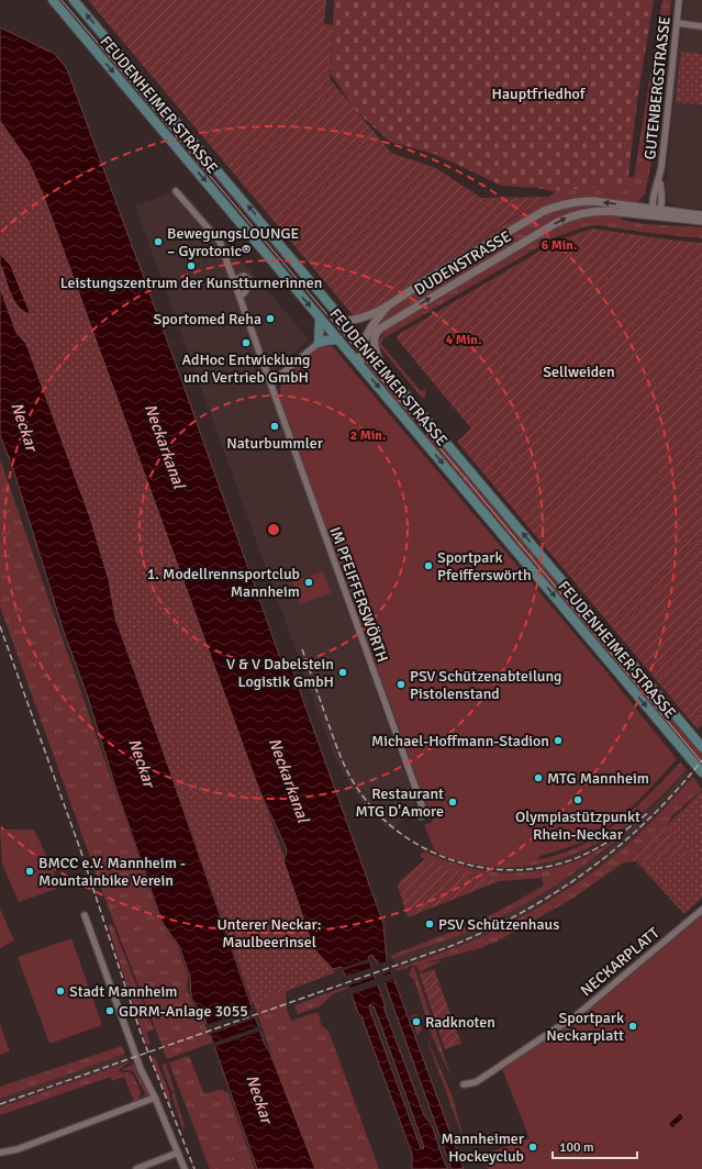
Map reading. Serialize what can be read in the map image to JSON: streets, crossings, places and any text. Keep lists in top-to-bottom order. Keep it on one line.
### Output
{"streets":{"main road":["FEUDENHEIMER STRASSE"],"street":["GUTENBERGSTRASSE","DUDENSTRASSE","IM PFEIFFERSWÖRTH","NECKARPLATT"]},"crossings":[["GUTENBERGSTRASSE","DUDENSTRASSE"],["FEUDENHEIMER STRASSE","DUDENSTRASSE"]],"water":["Neckar","Neckarkanal"],"parks":["Hauptfriedhof","Sellweiden","Unterer Neckar: Maulbeerinsel"],"places":["BewegungsLOUNGE – Gyrotonic®","Leistungszentrum der Kunstturnerinnen","Sportomed Reha","AdHoc Entwicklung und Vertrieb GmbH","Naturbummler","Sportpark Pfeifferswörth","1. Modellrennsportclub Mannheim","V & V Dabelstein Logistik GmbH","PSV Schützenabteilung Pistolenstand","Michael-Hoffmann-Stadion","MTG Mannheim","Olympiastützpunkt Rhein-Neckar","Restaurant MTG D'Amore","BMCC e.V. Mannheim - Mountainbike Verein","PSV Schützenhaus","Stadt Mannheim","GDRM-Anlage 3055","Radknoten","Sportpark Neckarplatt","Mannheimer Hockeyclub"],"scale_bar":"100 m","rings":["6 Min.","4 Min.","2 Min."]}
